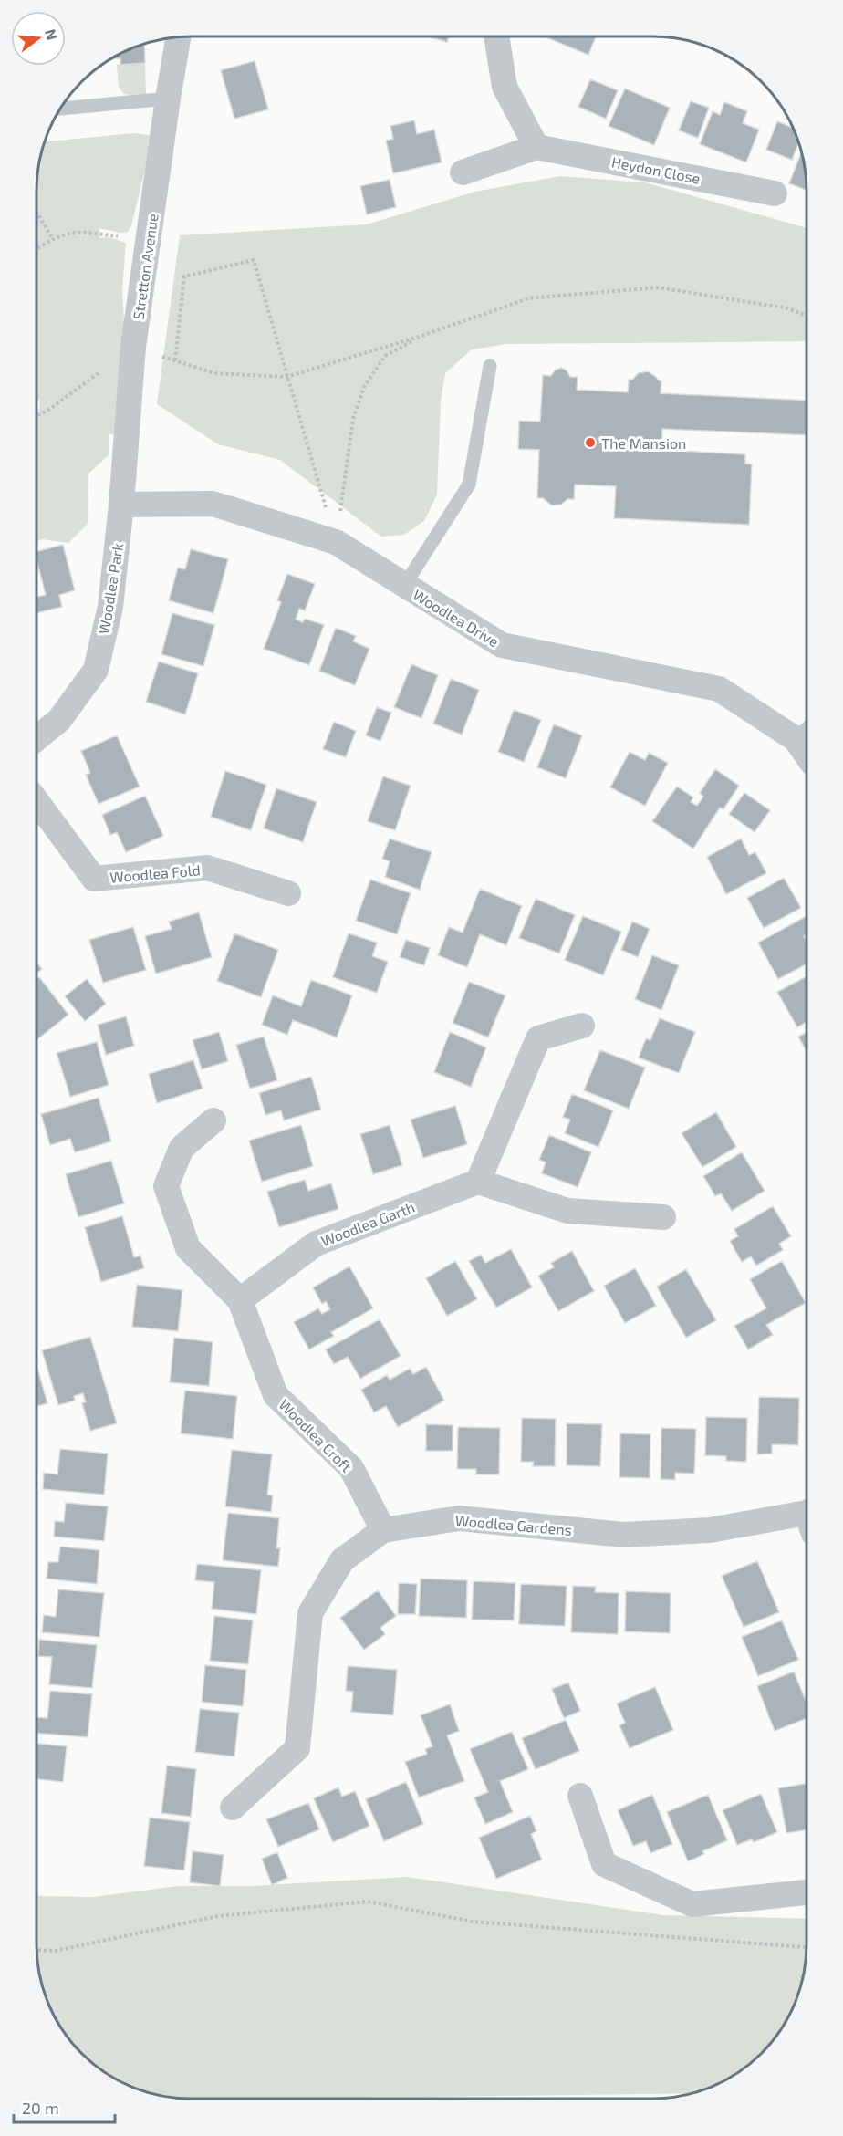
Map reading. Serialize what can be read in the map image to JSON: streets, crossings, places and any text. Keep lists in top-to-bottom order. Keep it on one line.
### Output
{"streets":{"street":["Heydon Close","Stretton Avenue","Woodlea Park","Woodlea Drive","Woodlea Fold","Woodlea Garth","Woodlea Croft","Woodlea Gardens"]},"crossings":[["Stretton Avenue","Woodlea Park"],["Stretton Avenue","Woodlea Drive"],["Woodlea Park","Woodlea Drive"],["Woodlea Garth","Woodlea Croft"],["Woodlea Croft","Woodlea Gardens"]],"places":["The Mansion"],"scale_bar":"20 m","north":"right"}
